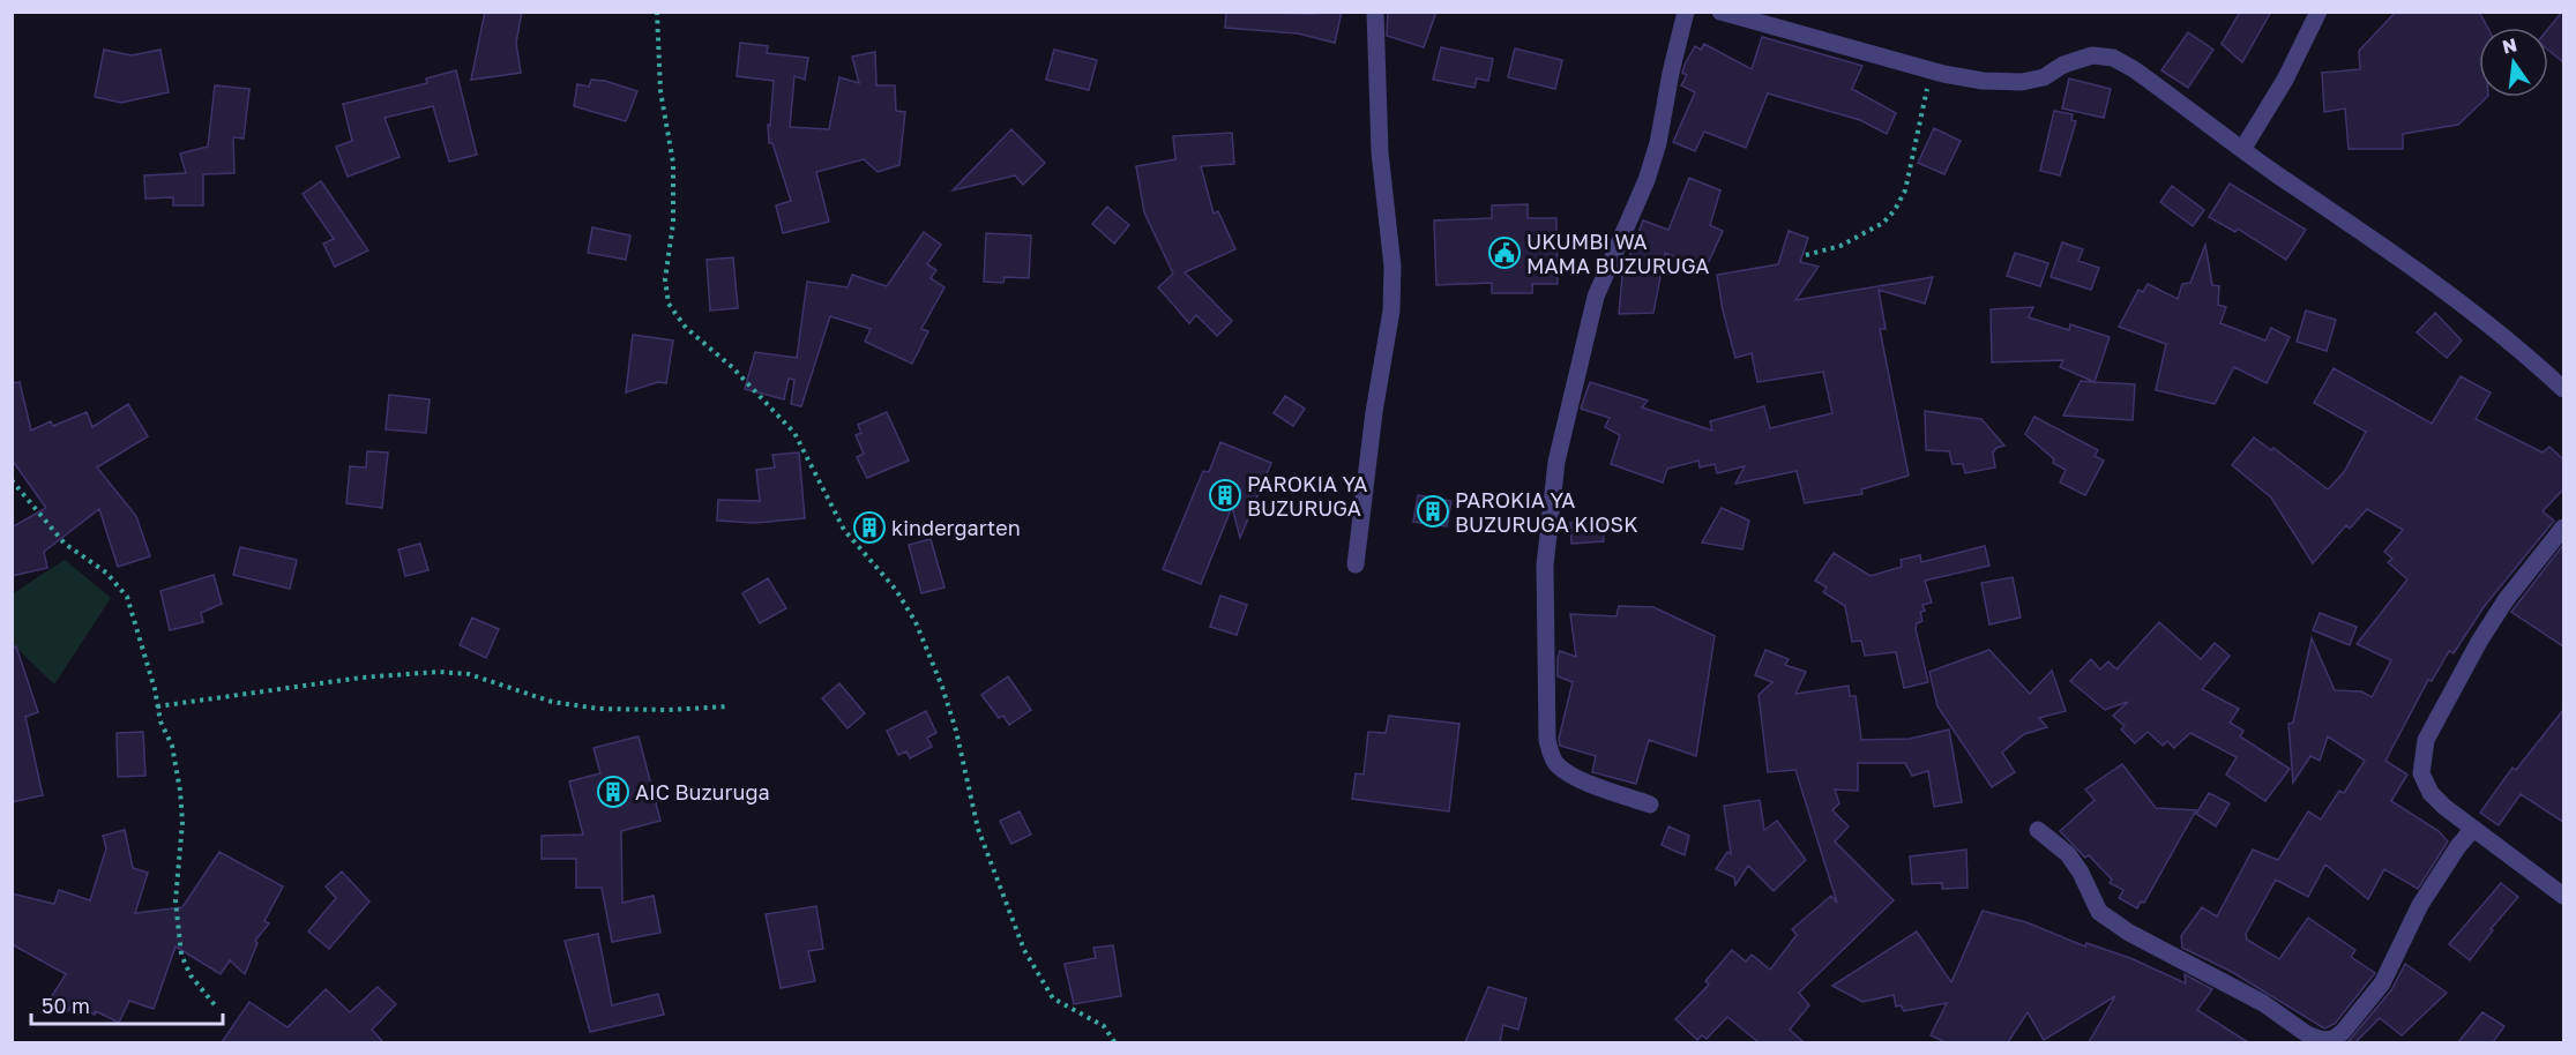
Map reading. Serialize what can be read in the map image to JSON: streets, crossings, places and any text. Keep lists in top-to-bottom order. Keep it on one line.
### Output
{"places":{"public building":["UKUMBI WA MAMA BUZURUGA"],"building":["PAROKIA YA BUZURUGA","PAROKIA YA BUZURUGA KIOSK","kindergarten","AIC Buzuruga"]},"scale_bar":"50 m","north":"top"}
